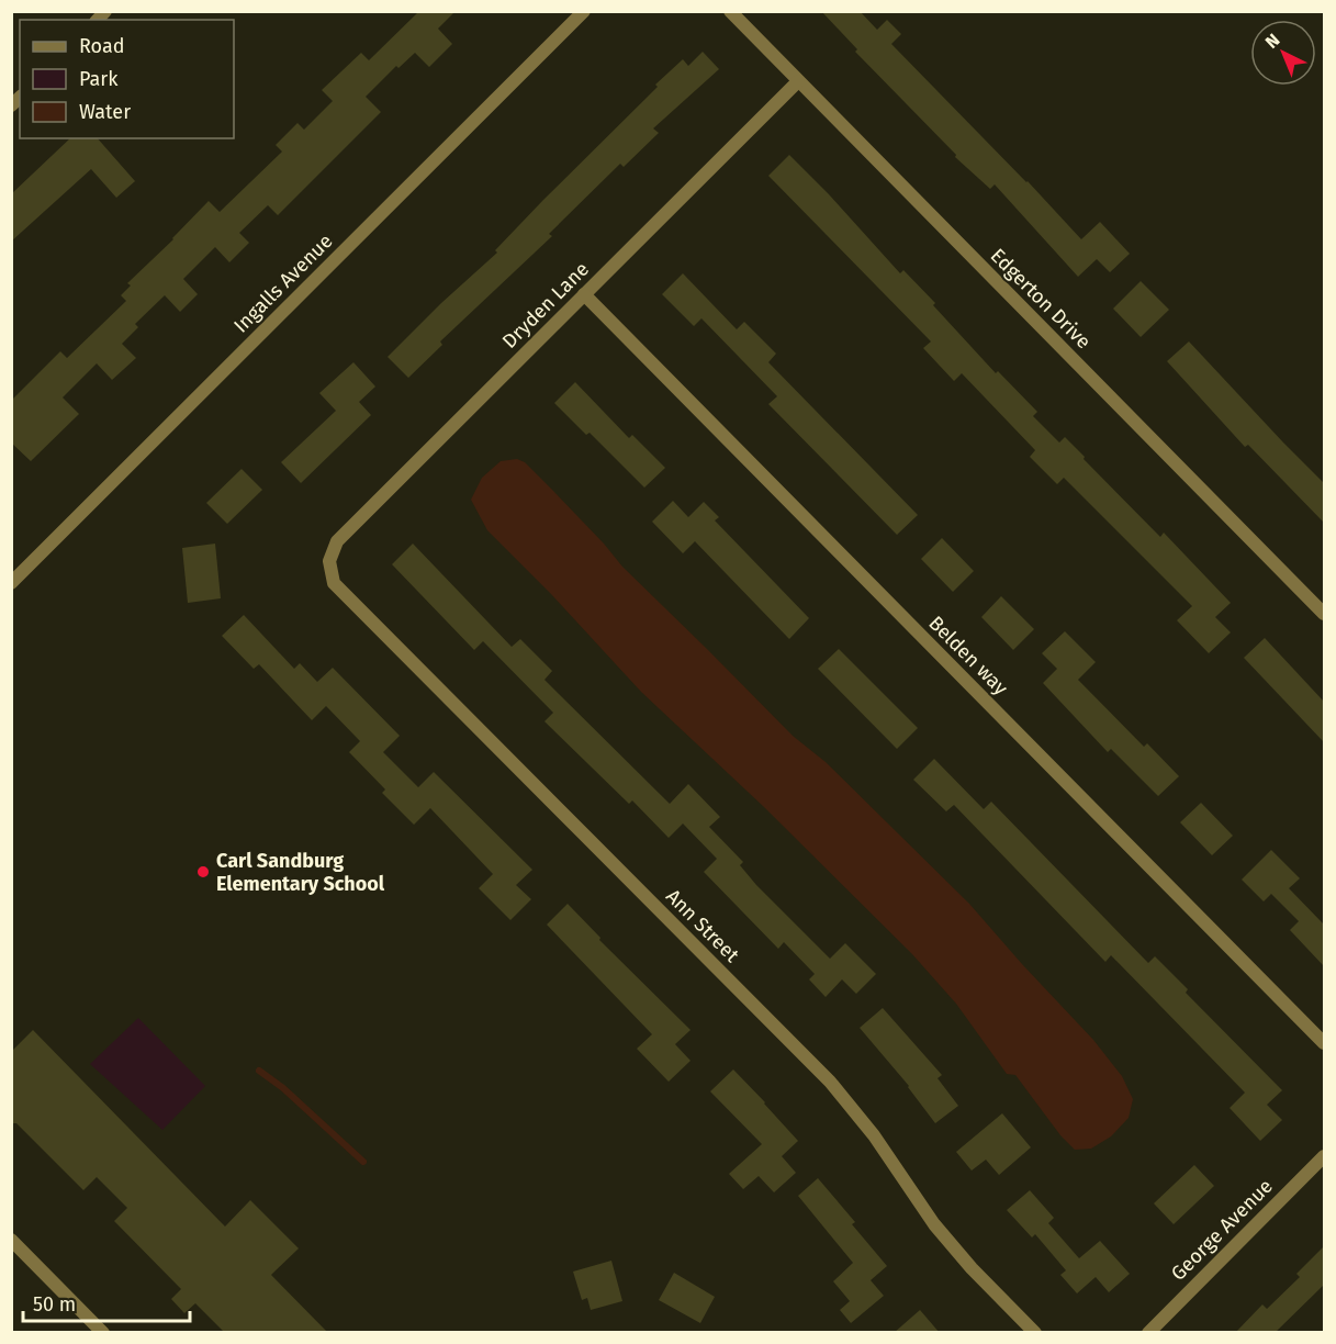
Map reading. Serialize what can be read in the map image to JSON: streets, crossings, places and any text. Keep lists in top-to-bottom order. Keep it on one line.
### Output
{"streets":{"street":["Ingalls Avenue","Edgerton Drive","Dryden Lane","Belden way","Ann Street","George Avenue"]},"crossings":[["Edgerton Drive","Dryden Lane"],["Dryden Lane","Belden way"],["Dryden Lane","Ann Street"]],"places":["Carl Sandburg Elementary School"],"legend":["Road","Park","Water"],"scale_bar":"50 m","north":"top left"}
